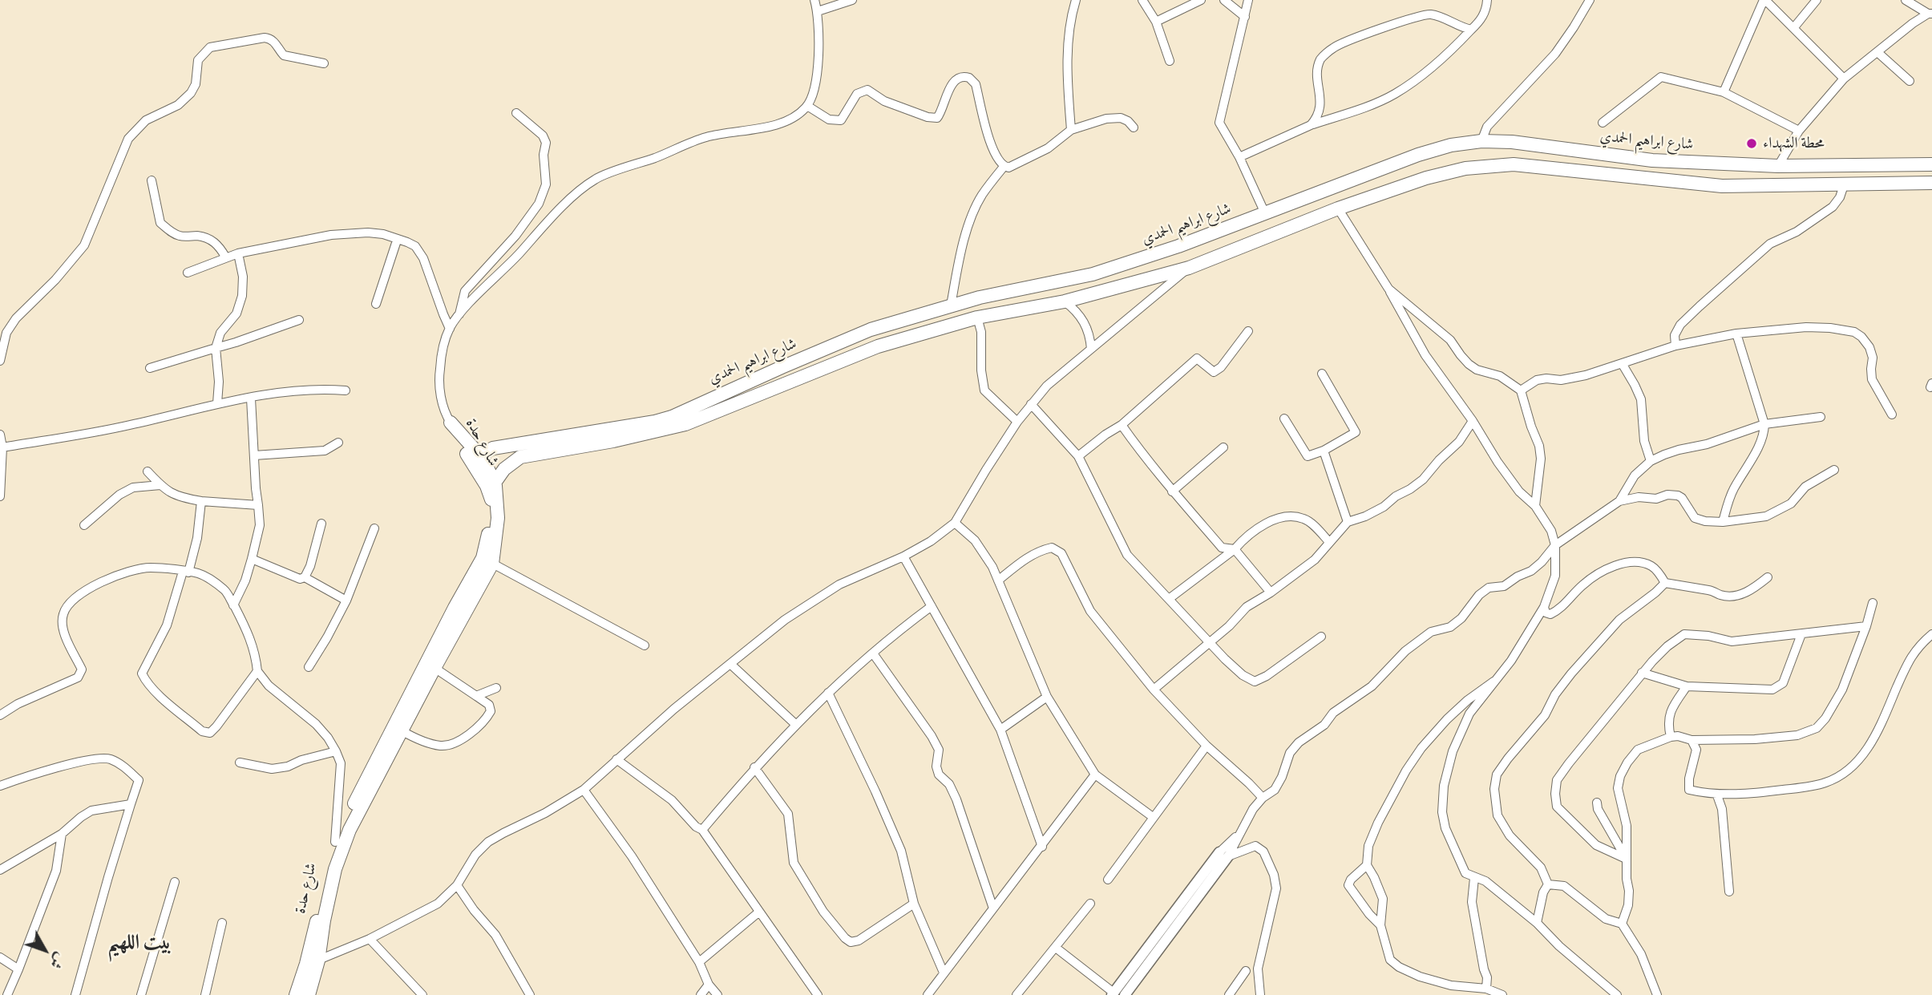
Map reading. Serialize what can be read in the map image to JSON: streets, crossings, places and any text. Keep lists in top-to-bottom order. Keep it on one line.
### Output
{"streets":{"main road":["شارع ابراهيم الحمدي","شارع حدة"]},"crossings":[["شارع ابراهيم الحمدي","شارع حدة"]],"districts":["بيت اللهيم"],"places":["محطة الشهداء"],"north":"bottom right"}
